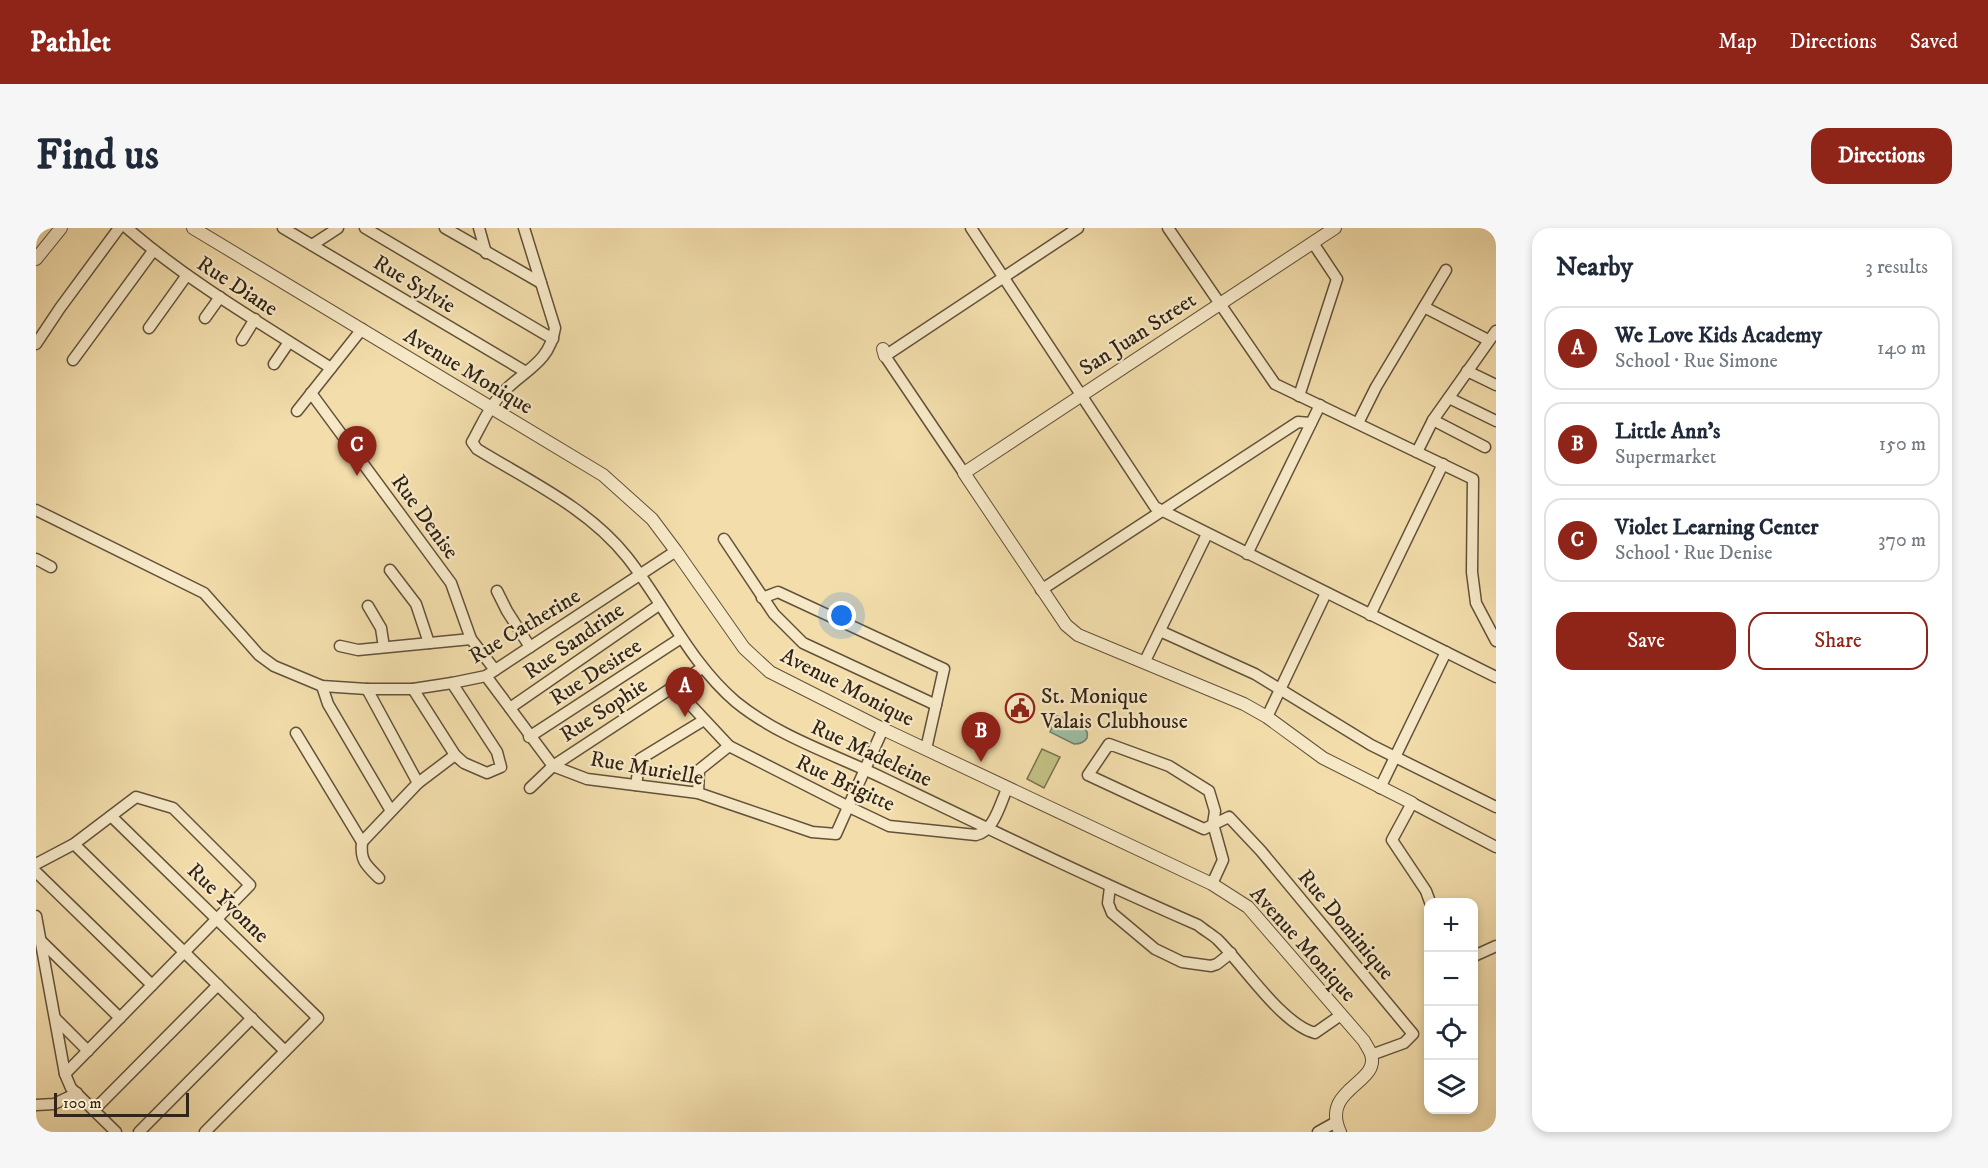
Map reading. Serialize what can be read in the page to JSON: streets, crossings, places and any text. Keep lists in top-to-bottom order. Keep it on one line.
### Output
{"streets":{"street":["Rue Sylvie","Rue Diane","San Juan Street","Avenue Monique","Rue Denise","Rue Catherine","Rue Sandrine","Rue Desiree","Rue Sophie","Rue Madeleine","Rue Murielle","Rue Brigitte","Rue Yvonne","Rue Dominique"]},"crossings":[["Avenue Monique","Rue Catherine"],["Avenue Monique","Rue Madeleine"],["Avenue Monique","Rue Murielle"],["Avenue Monique","Rue Dominique"],["Rue Denise","Rue Catherine"],["Rue Denise","Rue Murielle"],["Rue Catherine","Rue Madeleine"],["Rue Catherine","Rue Murielle"],["Rue Sandrine","Rue Madeleine"],["Rue Sandrine","Rue Murielle"],["Rue Desiree","Rue Madeleine"],["Rue Desiree","Rue Murielle"],["Rue Sophie","Rue Madeleine"],["Rue Sophie","Rue Murielle"],["Rue Sophie","Rue Brigitte"],["Rue Madeleine","Rue Murielle"],["Rue Madeleine","Rue Brigitte"],["Rue Murielle","Rue Brigitte"]],"places":{"public building":["St. Monique Valais Clubhouse"]},"scale_bar":"100 m","page":{"header":"Pathlet","nav":["Map","Directions","Saved"],"buttons":["Directions",["Save","Share"]],"title":"Find us","heading":["Nearby","3 results"],"list":[{"mark":"A","name":"We Love Kids Academy","note":"School · Rue Simone","value":"140 m"},{"mark":"B","name":"Little Ann's","note":"Supermarket","value":"150 m"},{"mark":"C","name":"Violet Learning Center","note":"School · Rue Denise","value":"370 m"}],"pins":["C","A","B"],"map_buttons":["+","−"],"scale":"100 m"}}
